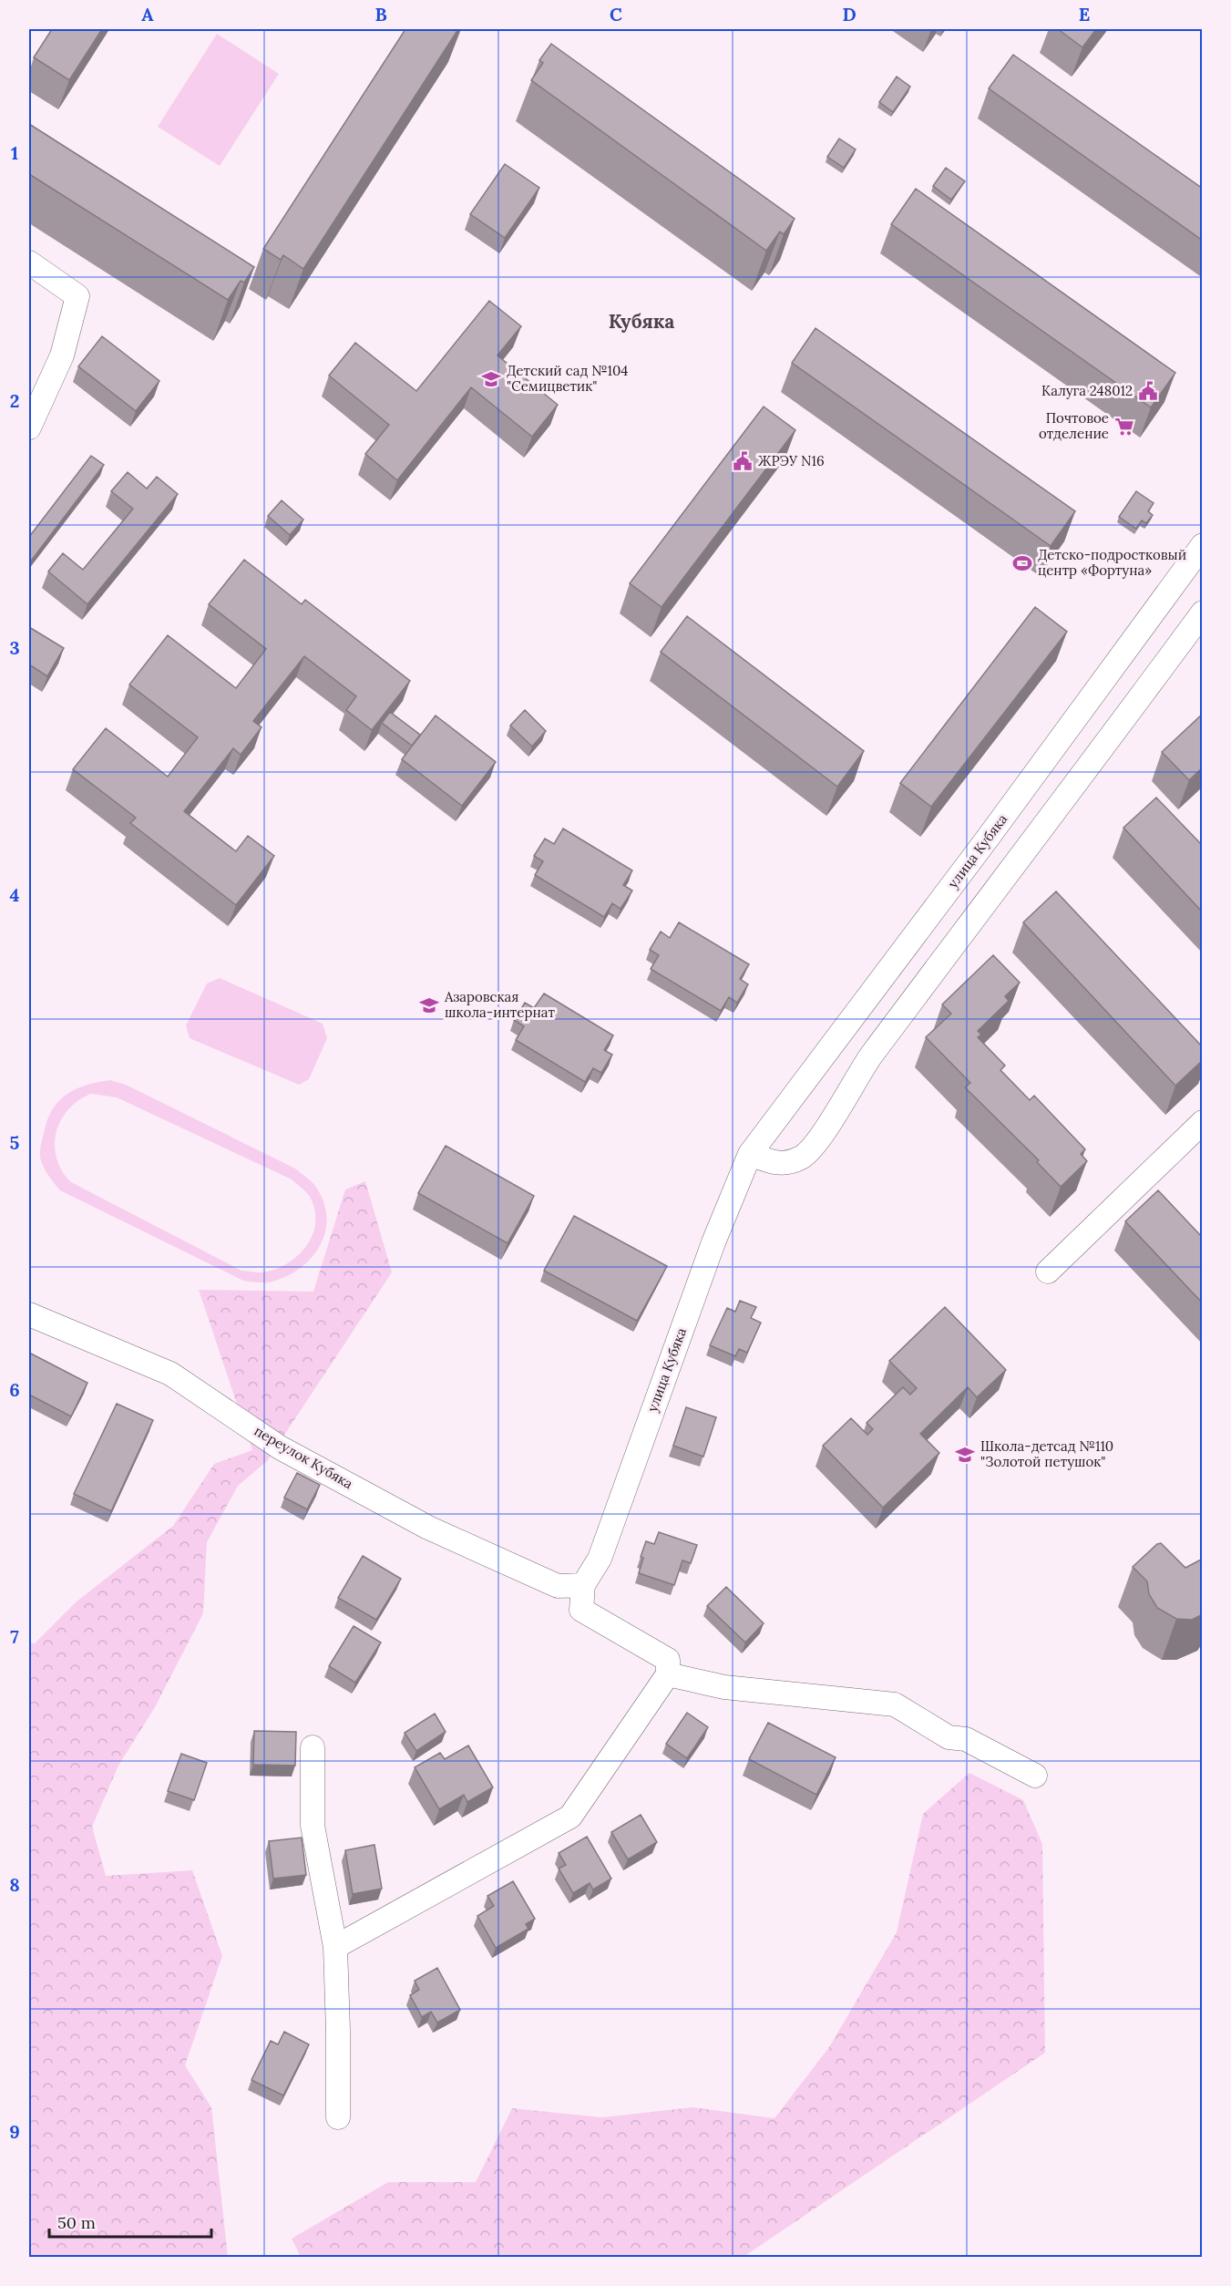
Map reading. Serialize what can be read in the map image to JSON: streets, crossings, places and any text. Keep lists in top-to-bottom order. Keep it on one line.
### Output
{"streets":{"street":["улица Кубяка","переулок Кубяка"]},"crossings":[["улица Кубяка","переулок Кубяка"]],"districts":["Кубяка"],"places":{"school or university":["Детский сад №104 \"Семицветик\"","Азаровская школа-интернат","Школа-детсад №110 \"Золотой петушок\""],"public building":["Калуга 248012","ЖРЭУ N16"],"supermarket":["Почтовое отделение"],"sports":["Детско-подростковый центр «Фортуна»"]},"scale_bar":"50 m","grid":{"columns":["A","B","C","D","E"],"rows":["1","2","3","4","5","6","7","8","9"]}}
